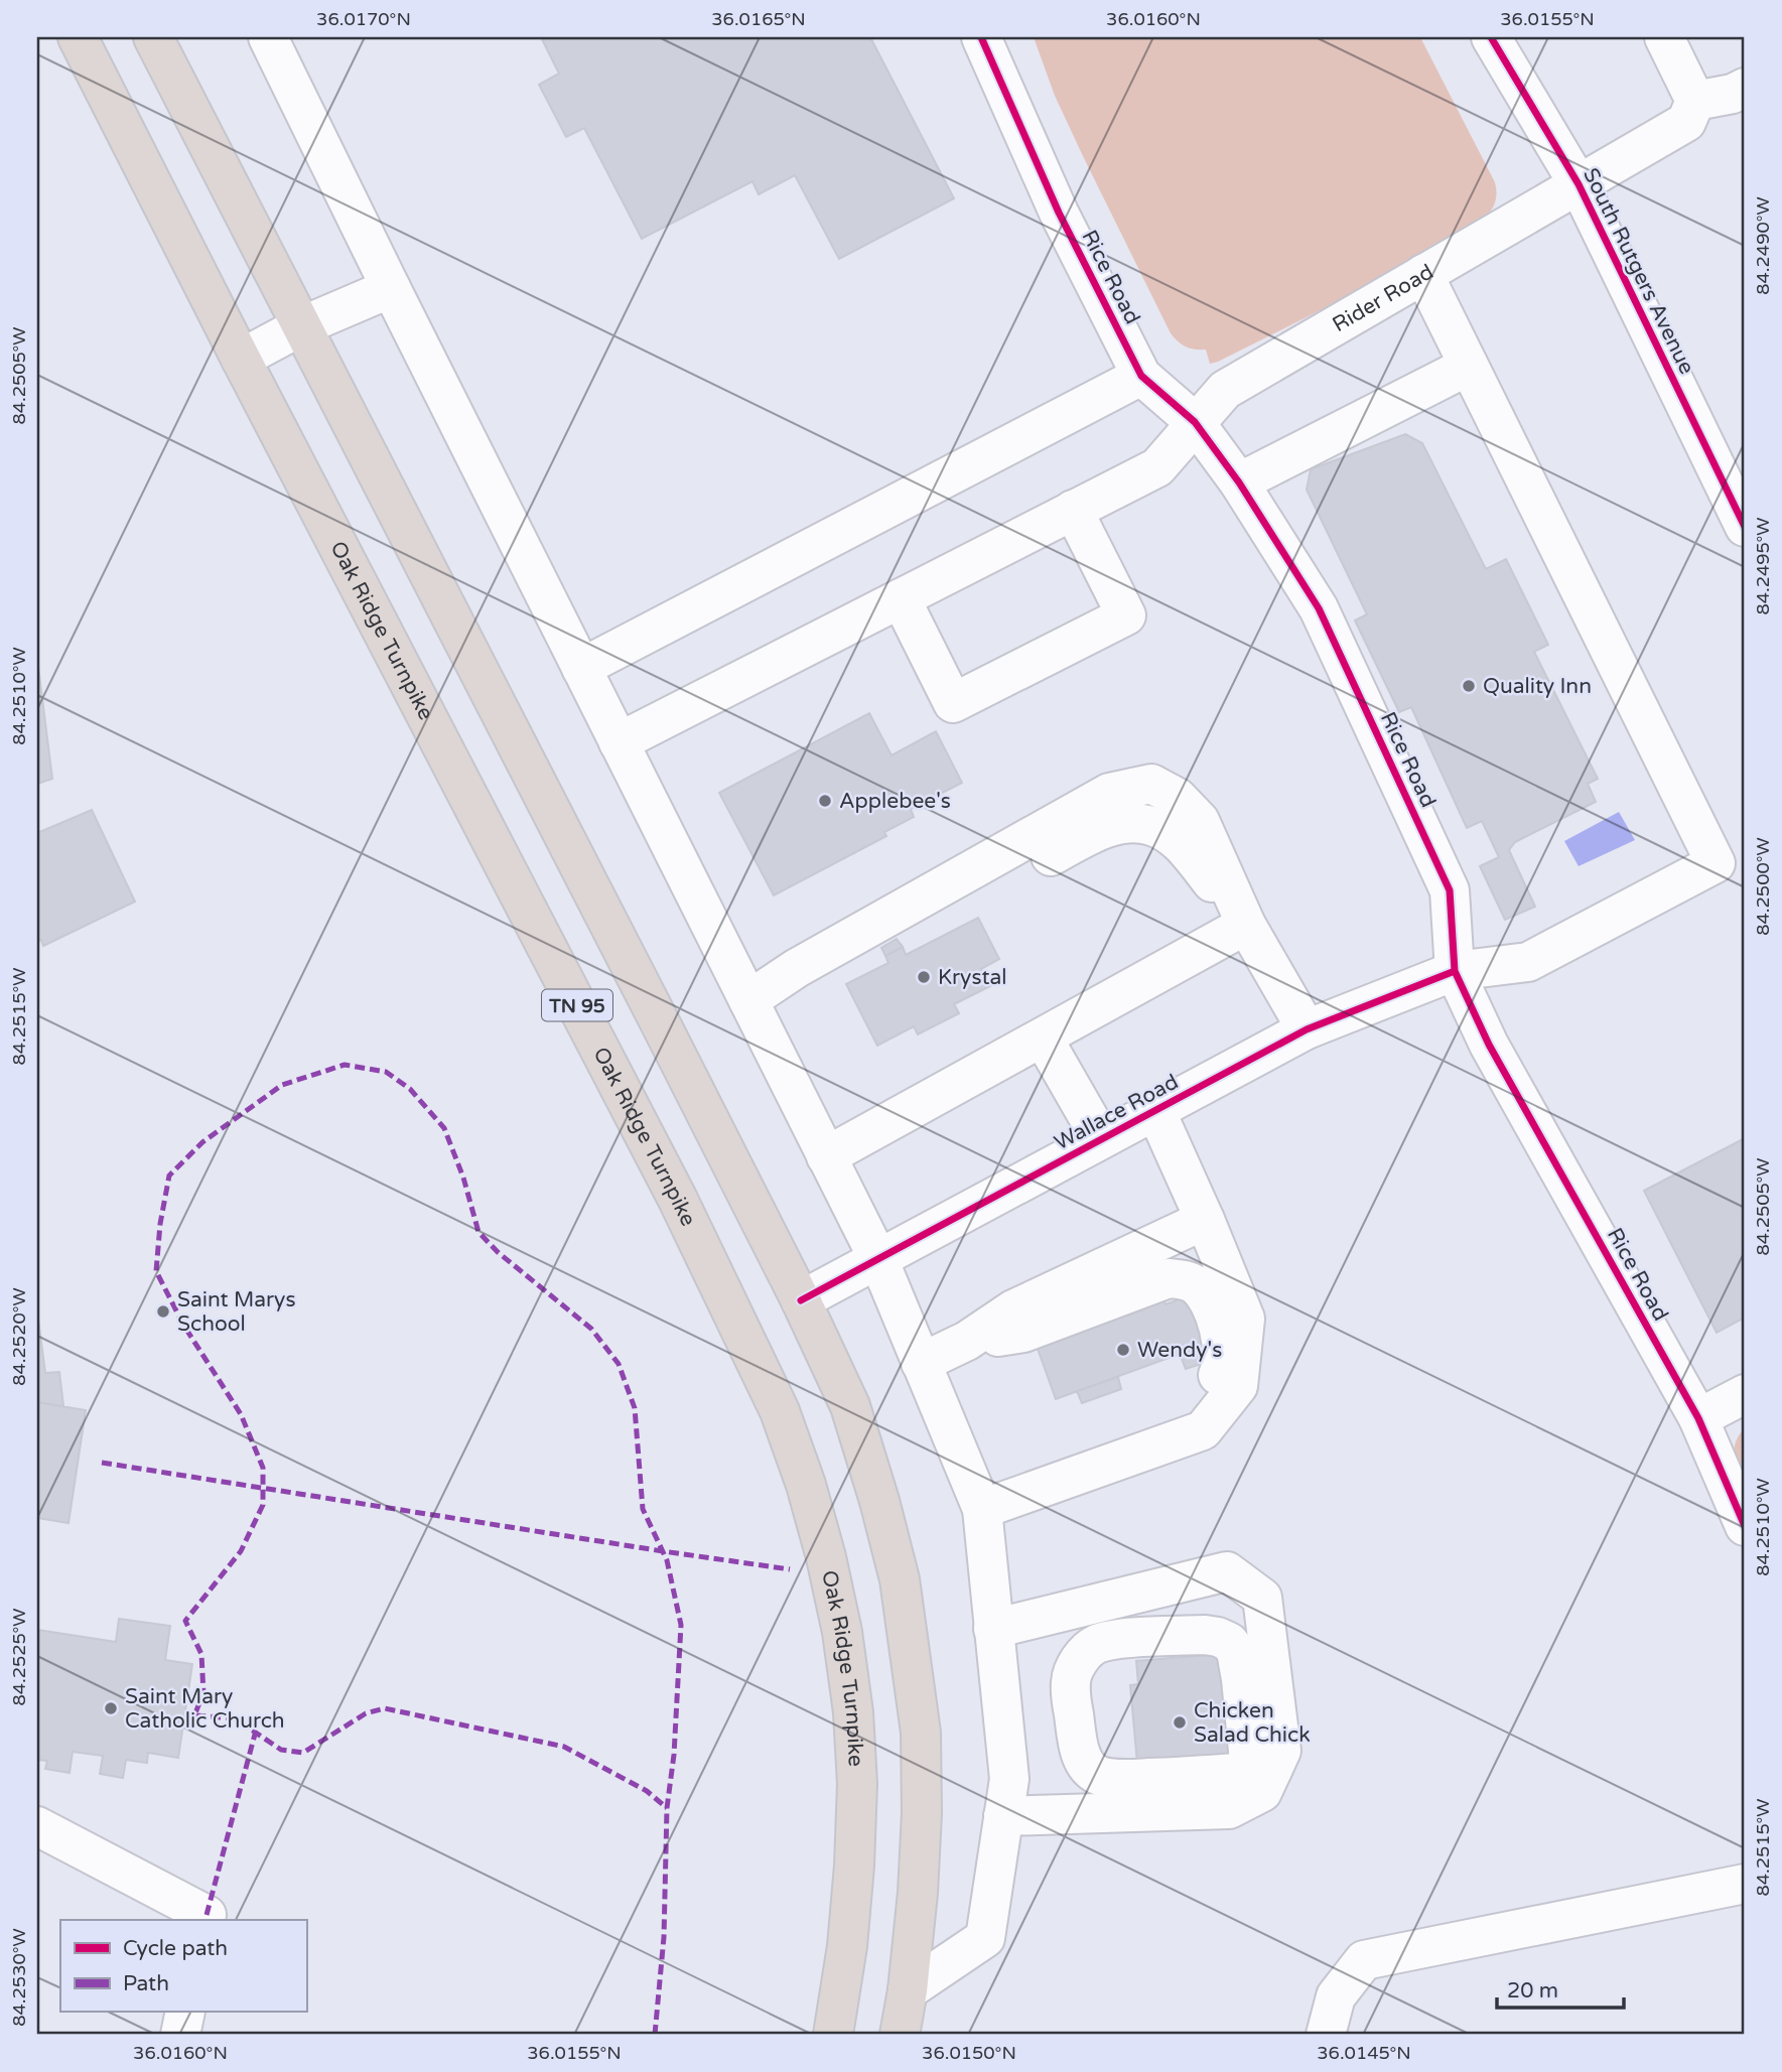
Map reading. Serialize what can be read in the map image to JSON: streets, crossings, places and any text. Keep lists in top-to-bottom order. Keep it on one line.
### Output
{"streets":{"highway":["Oak Ridge Turnpike","TN 95"],"street":["South Rutgers Avenue","Rice Road","Rider Road","Wallace Road"]},"crossings":[["South Rutgers Avenue","Rider Road"],["Rice Road","Rider Road"],["Rice Road","Wallace Road"],["TN 95","Wallace Road"]],"places":["Quality Inn","Applebee's","Krystal","Saint Marys School","Wendy's","Saint Mary Catholic Church","Chicken Salad Chick"],"legend":["Cycle path","Path"],"scale_bar":"20 m","coordinates":["36.0170°N","36.0165°N","36.0160°N","36.0155°N","84.2490°W","84.2505°W","84.2495°W","84.2510°W","84.2500°W","84.2515°W","84.2520°W","84.2525°W","84.2530°W","36.0150°N","36.0145°N"]}
